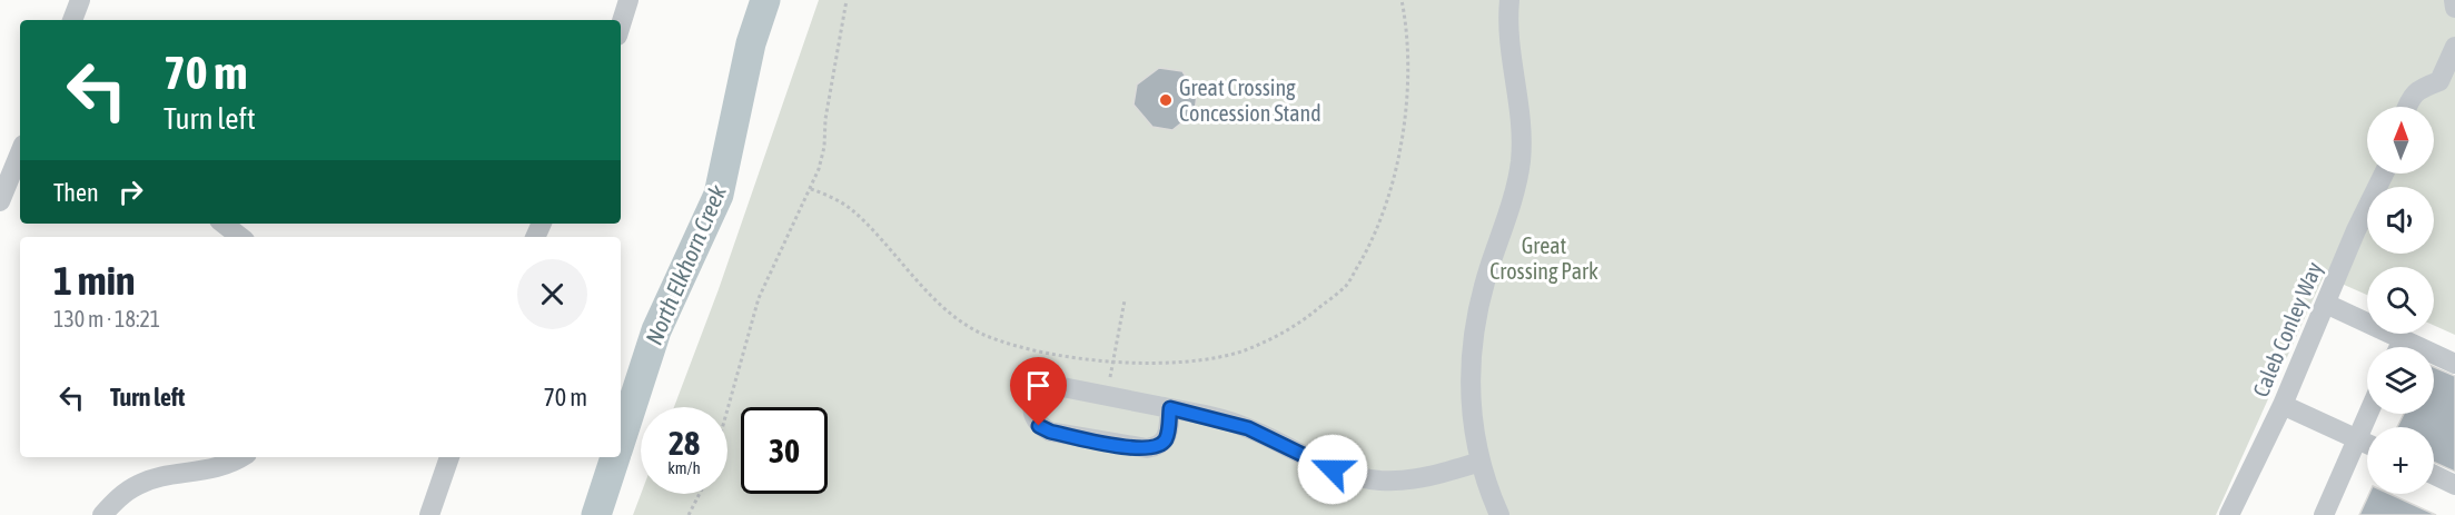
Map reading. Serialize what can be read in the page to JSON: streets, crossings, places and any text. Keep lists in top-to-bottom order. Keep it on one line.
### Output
{"streets":{"street":["Caleb Conley Way"]},"water":["North Elkhorn Creek"],"parks":["Great Crossing Park"],"places":["Great Crossing Concession Stand"],"north":"top","page":{"turn":["70 m","Turn left"],"map_buttons":"+","then":"Then","heading":["1 min","130 m · 18:21"],"list":[{"name":"Turn left","value":"70 m"}],"speed":"28 km/h","limit":"30"}}
